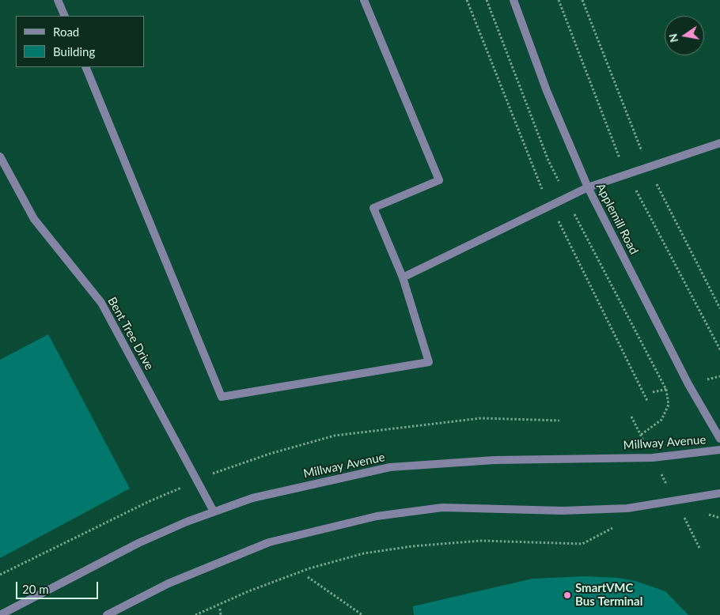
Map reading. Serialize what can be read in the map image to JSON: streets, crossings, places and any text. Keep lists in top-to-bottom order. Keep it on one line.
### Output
{"streets":{"street":["Applemill Road","Bent Tree Drive","Millway Avenue"]},"crossings":[["Bent Tree Drive","Millway Avenue"]],"places":["SmartVMC Bus Terminal"],"legend":["Road","Building"],"scale_bar":"20 m","north":"left"}
